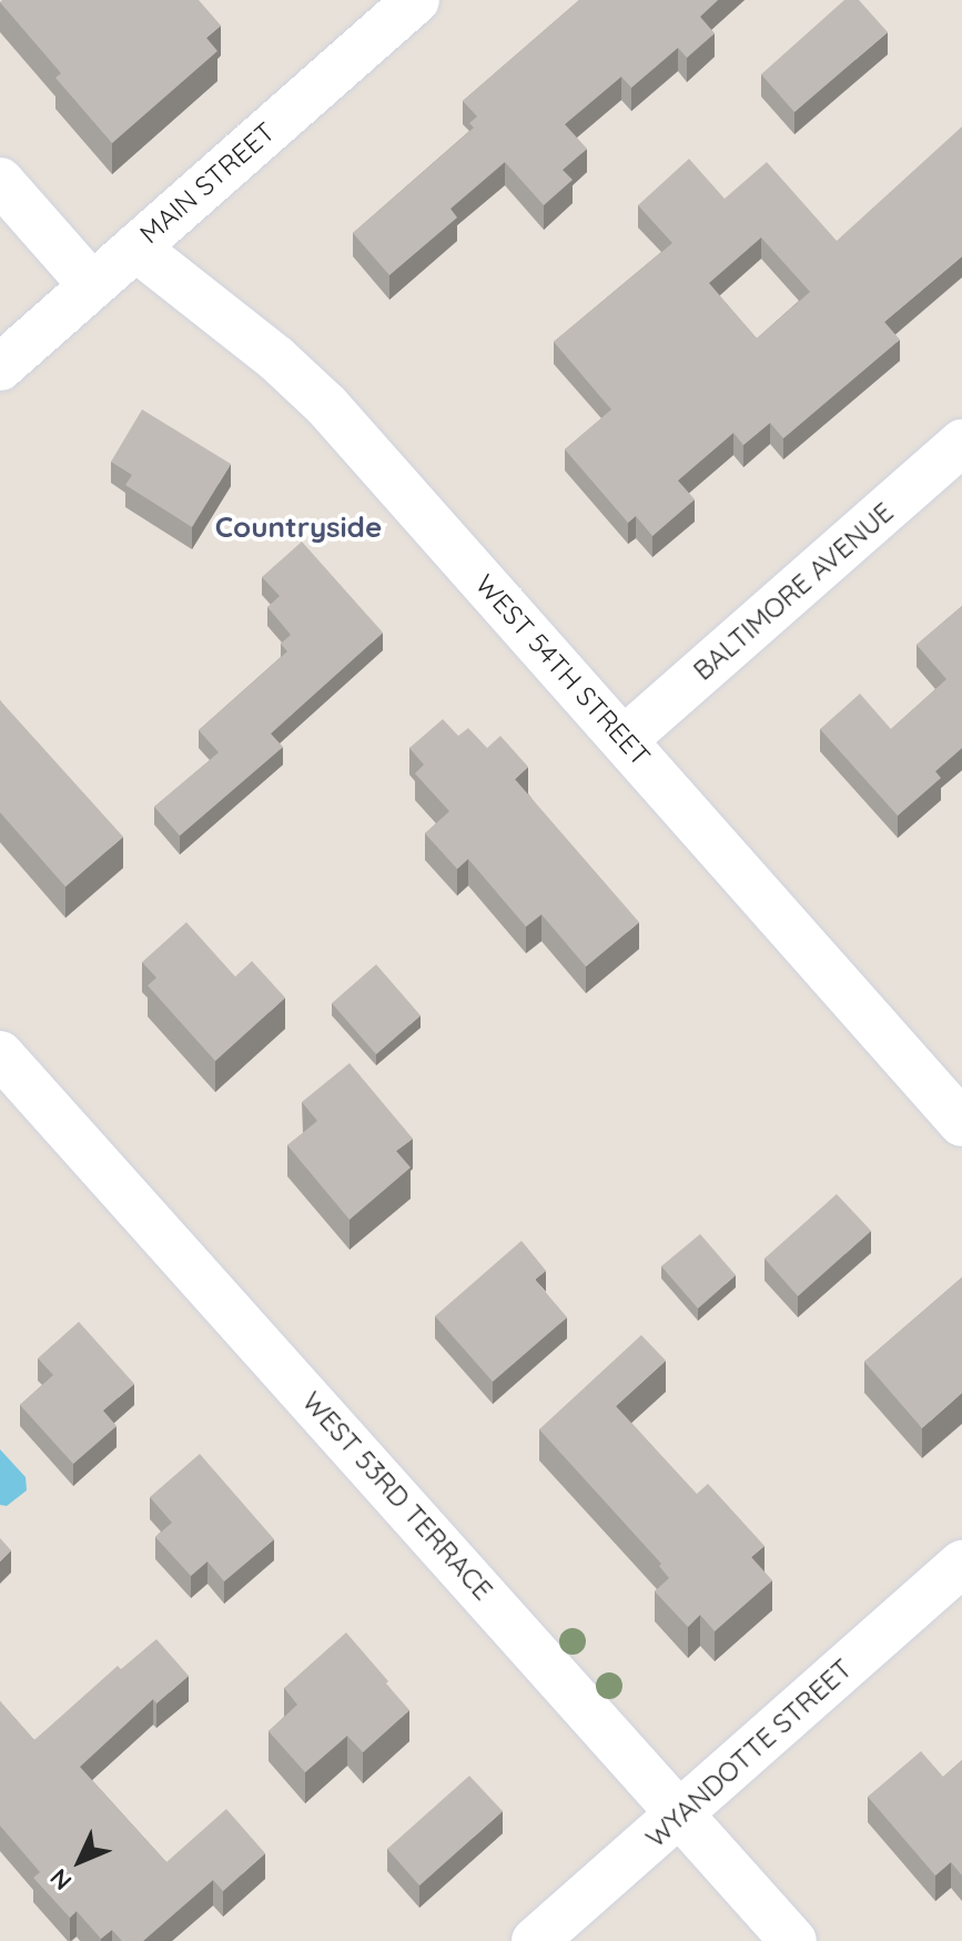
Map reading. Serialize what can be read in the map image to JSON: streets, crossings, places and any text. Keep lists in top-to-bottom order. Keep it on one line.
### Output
{"streets":{"street":["MAIN STREET","BALTIMORE AVENUE","WEST 54TH STREET","WEST 53RD TERRACE","WYANDOTTE STREET"]},"crossings":[["MAIN STREET","WEST 54TH STREET"],["BALTIMORE AVENUE","WEST 54TH STREET"],["WEST 53RD TERRACE","WYANDOTTE STREET"]],"districts":["Countryside"],"north":"bottom left"}
